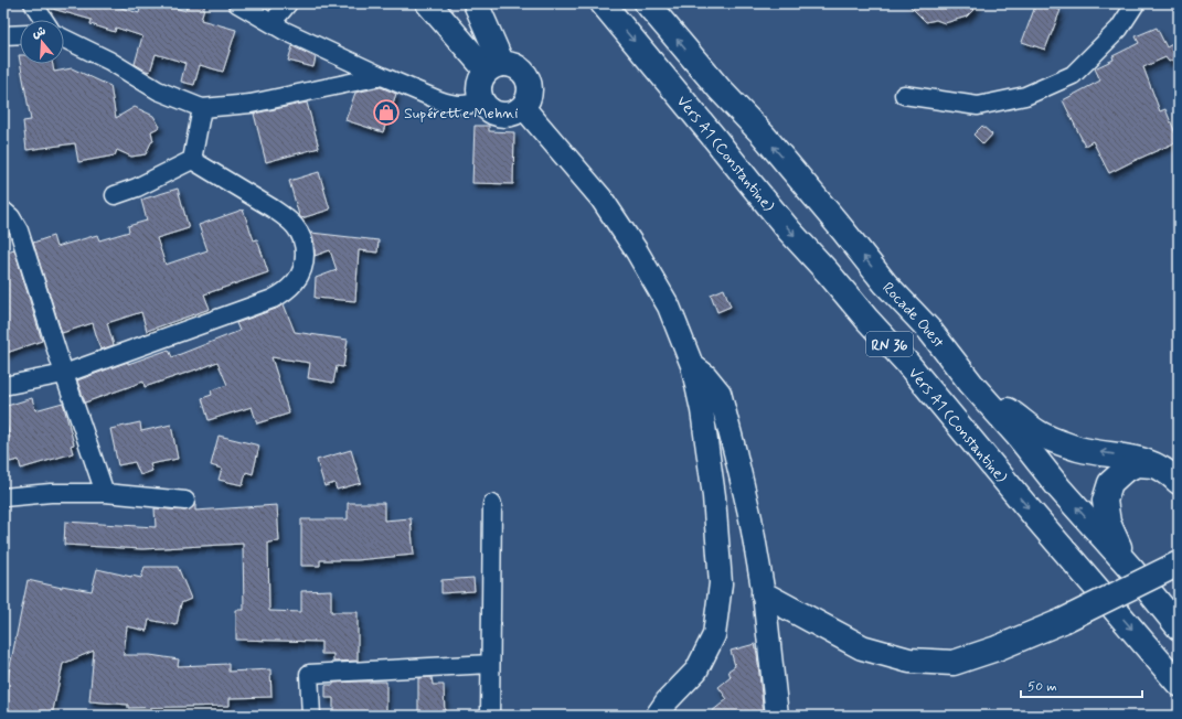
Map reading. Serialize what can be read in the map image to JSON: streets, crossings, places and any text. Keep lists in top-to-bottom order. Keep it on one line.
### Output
{"streets":{"main road":["Vers A1 (Constantine)","Rocade Ouest","RN 36"]},"one_way":["Vers A1 (Constantine)","Rocade Ouest"],"places":{"shop":["Supérette Mehni"]},"scale_bar":"50 m","north":"top"}
